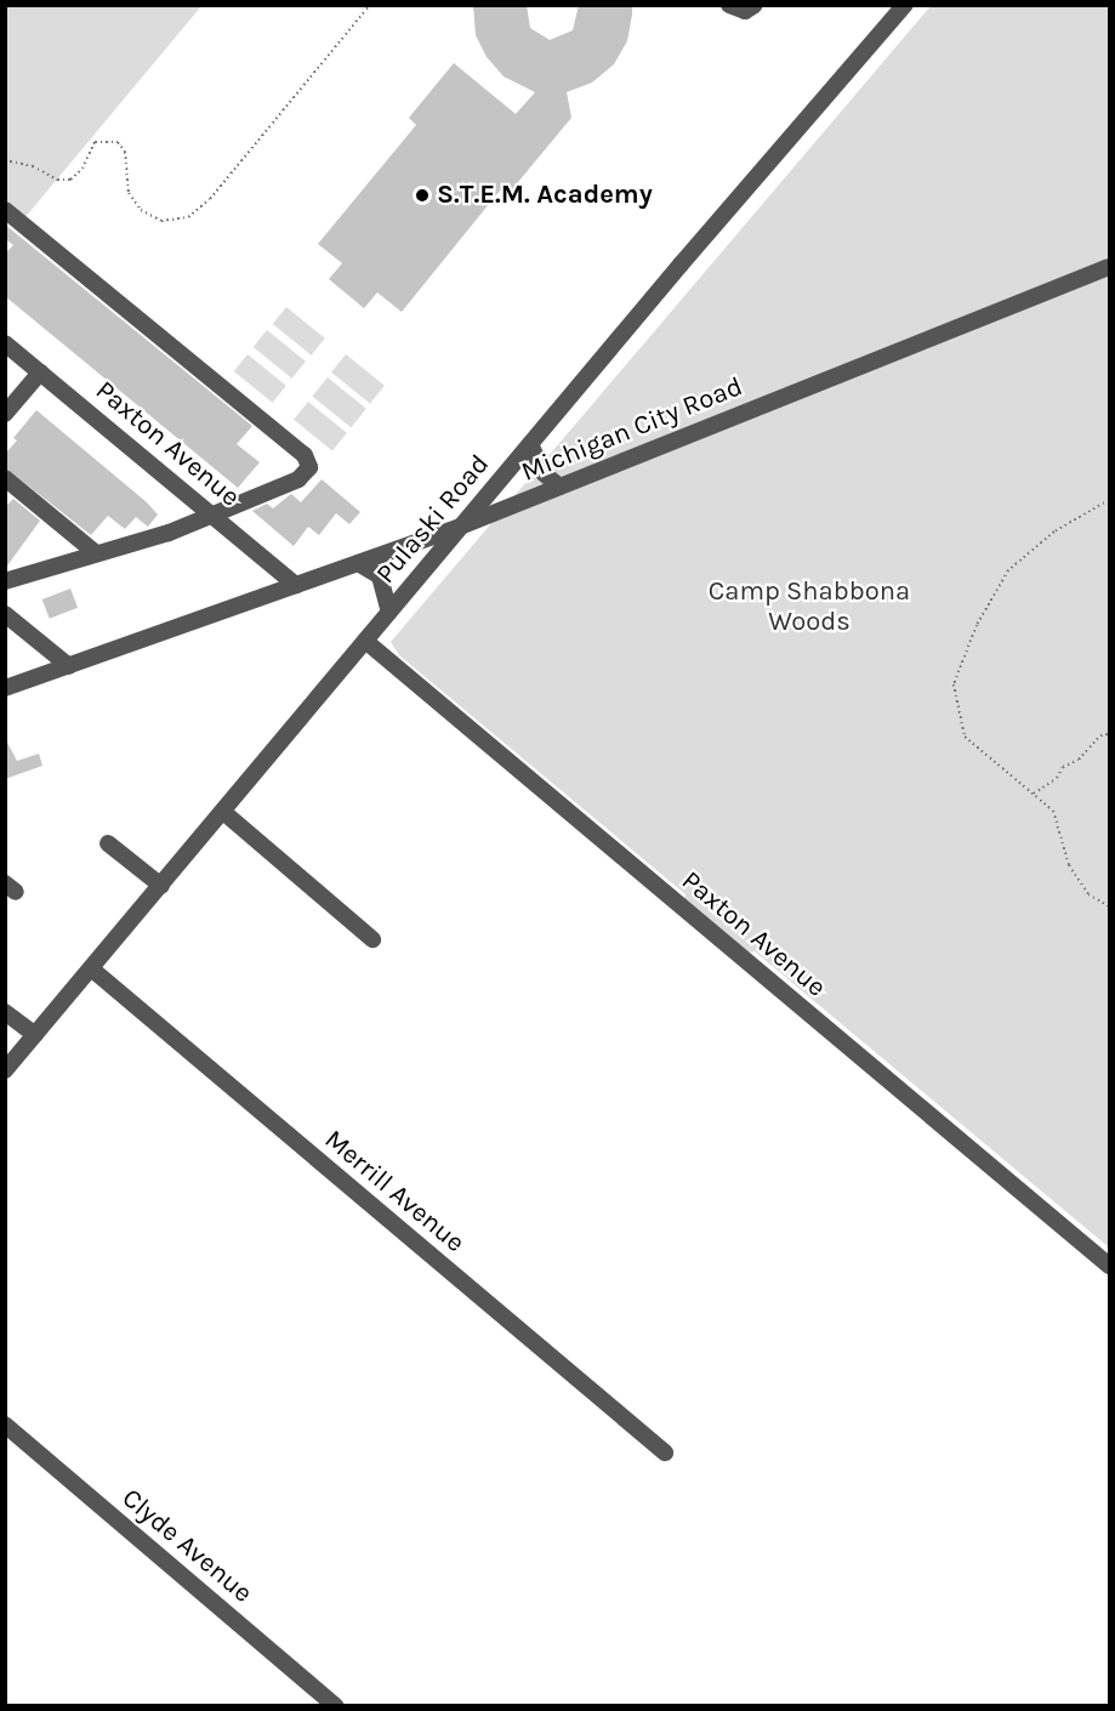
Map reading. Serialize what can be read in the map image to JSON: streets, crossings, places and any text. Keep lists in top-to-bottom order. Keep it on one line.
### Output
{"streets":{"street":["Michigan City Road","Paxton Avenue","Pulaski Road","Merrill Avenue","Clyde Avenue"]},"crossings":[["Michigan City Road","Paxton Avenue"],["Michigan City Road","Pulaski Road"],["Paxton Avenue","Pulaski Road"],["Pulaski Road","Merrill Avenue"]],"parks":["Camp Shabbona Woods"],"places":["S.T.E.M. Academy"]}
